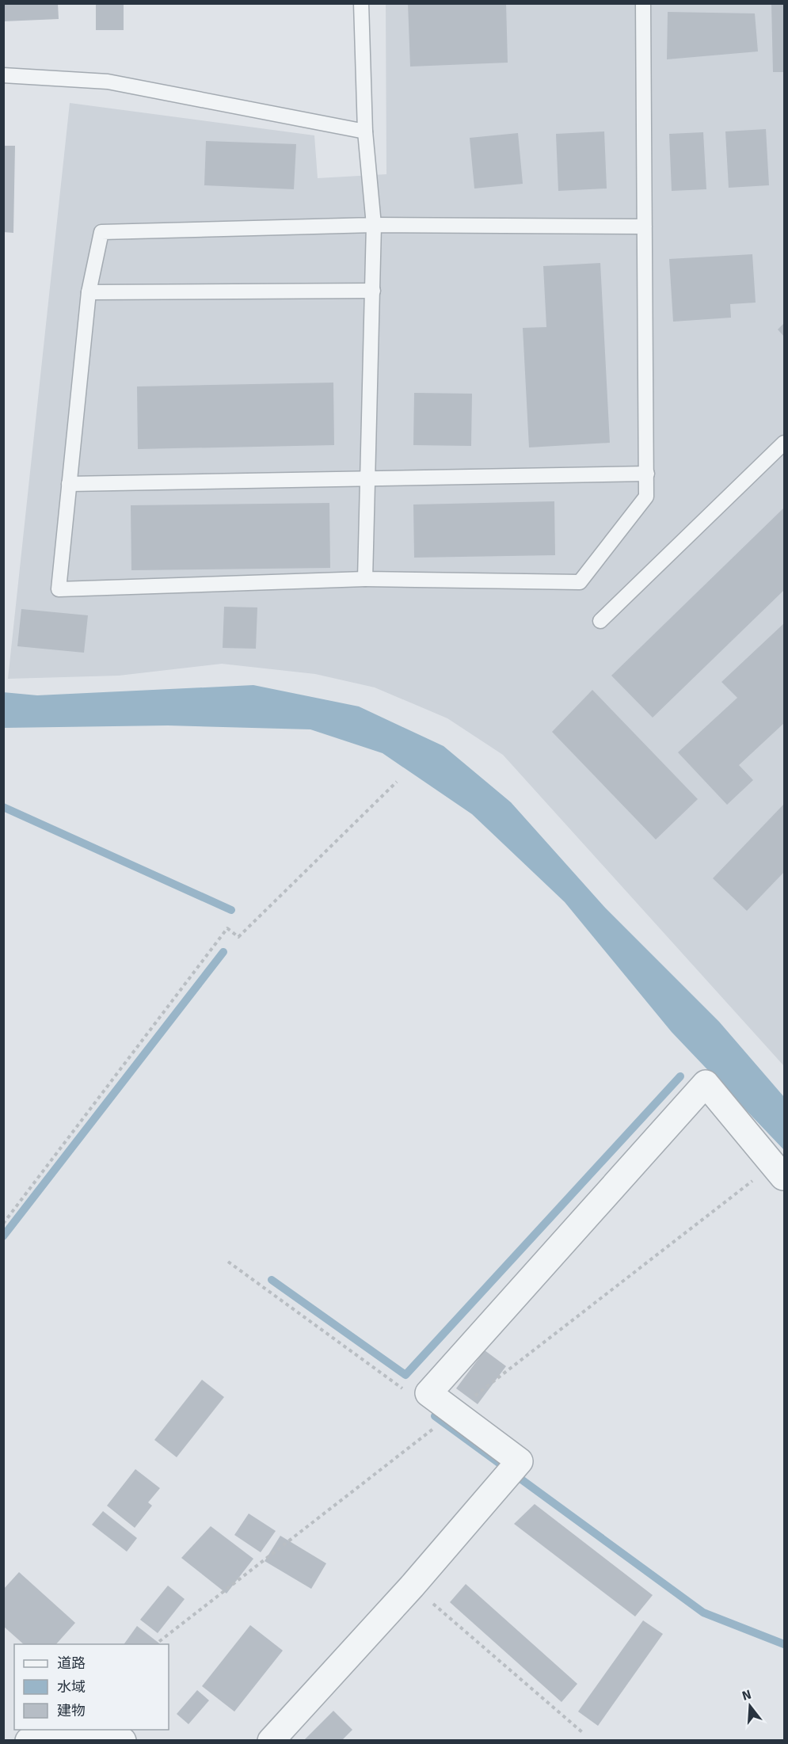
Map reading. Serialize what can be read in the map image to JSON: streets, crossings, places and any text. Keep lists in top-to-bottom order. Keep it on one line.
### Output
{"legend":["道路","水域","建物"],"north":"top"}
